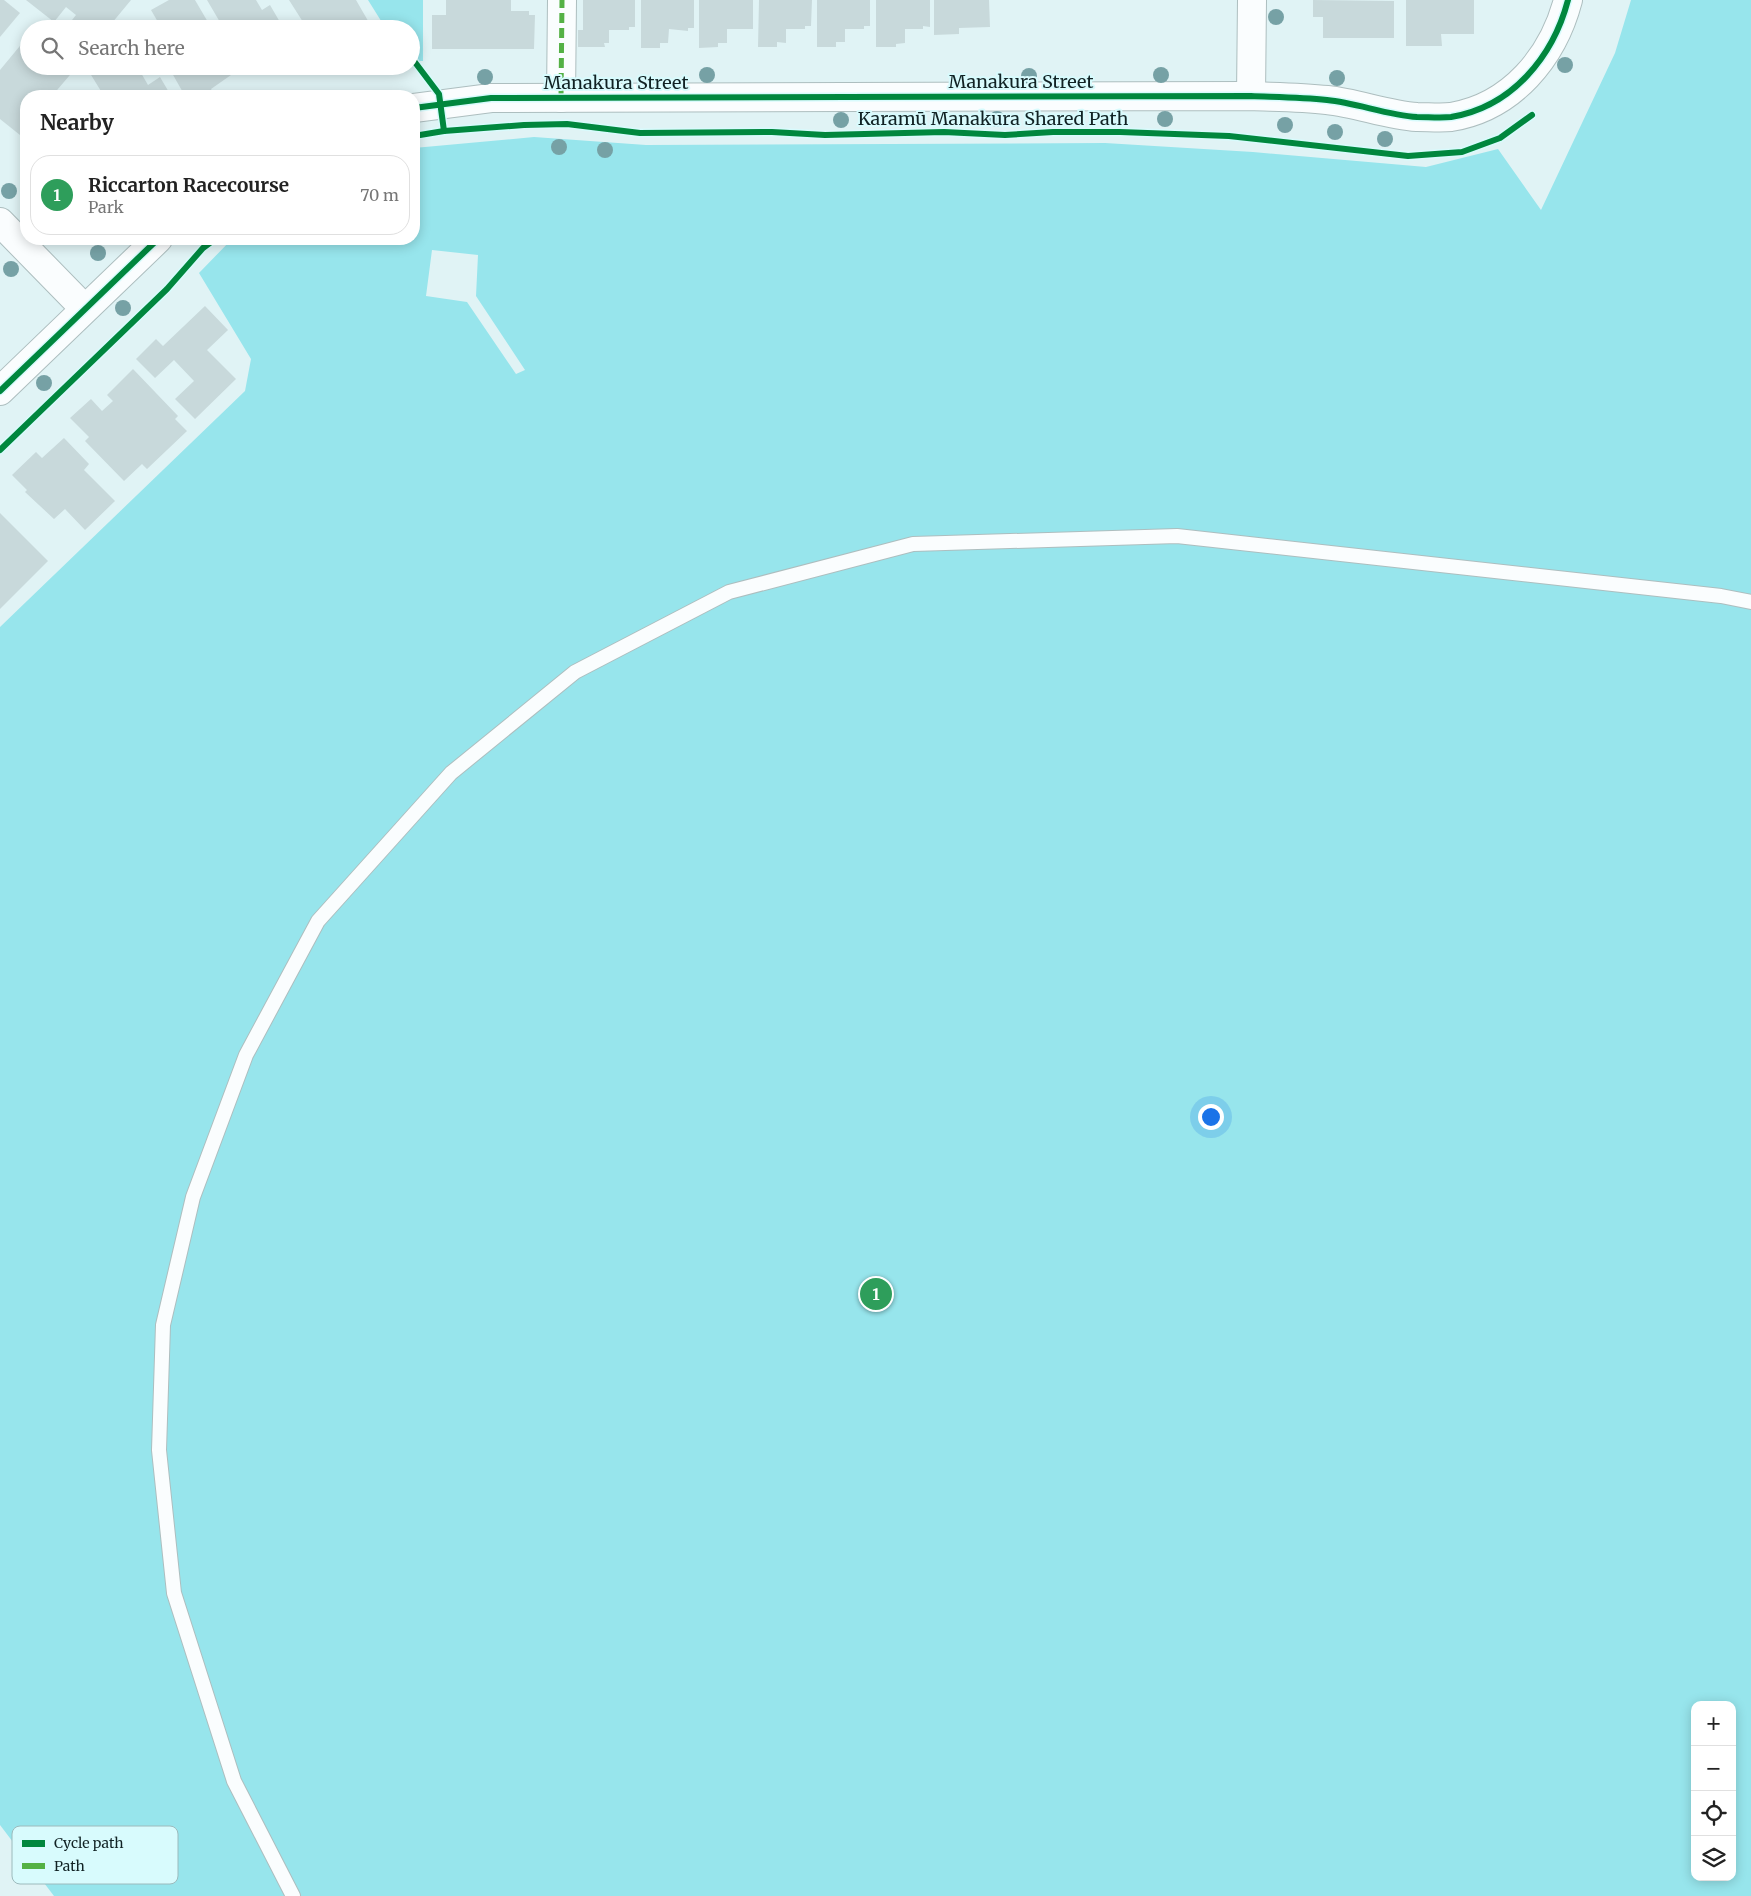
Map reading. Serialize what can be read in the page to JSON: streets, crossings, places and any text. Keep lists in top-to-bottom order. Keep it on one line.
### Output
{"streets":{"street":["Manakura Street"],"cycle path":["Karamū Manakura Shared Path"]},"legend":["Cycle path","Path"],"page":{"search":"Search here","heading":"Nearby","list":[{"mark":"1","name":"Riccarton Racecourse","note":"Park","value":"70 m"}],"pins":"1","map_buttons":["+","−"]}}
